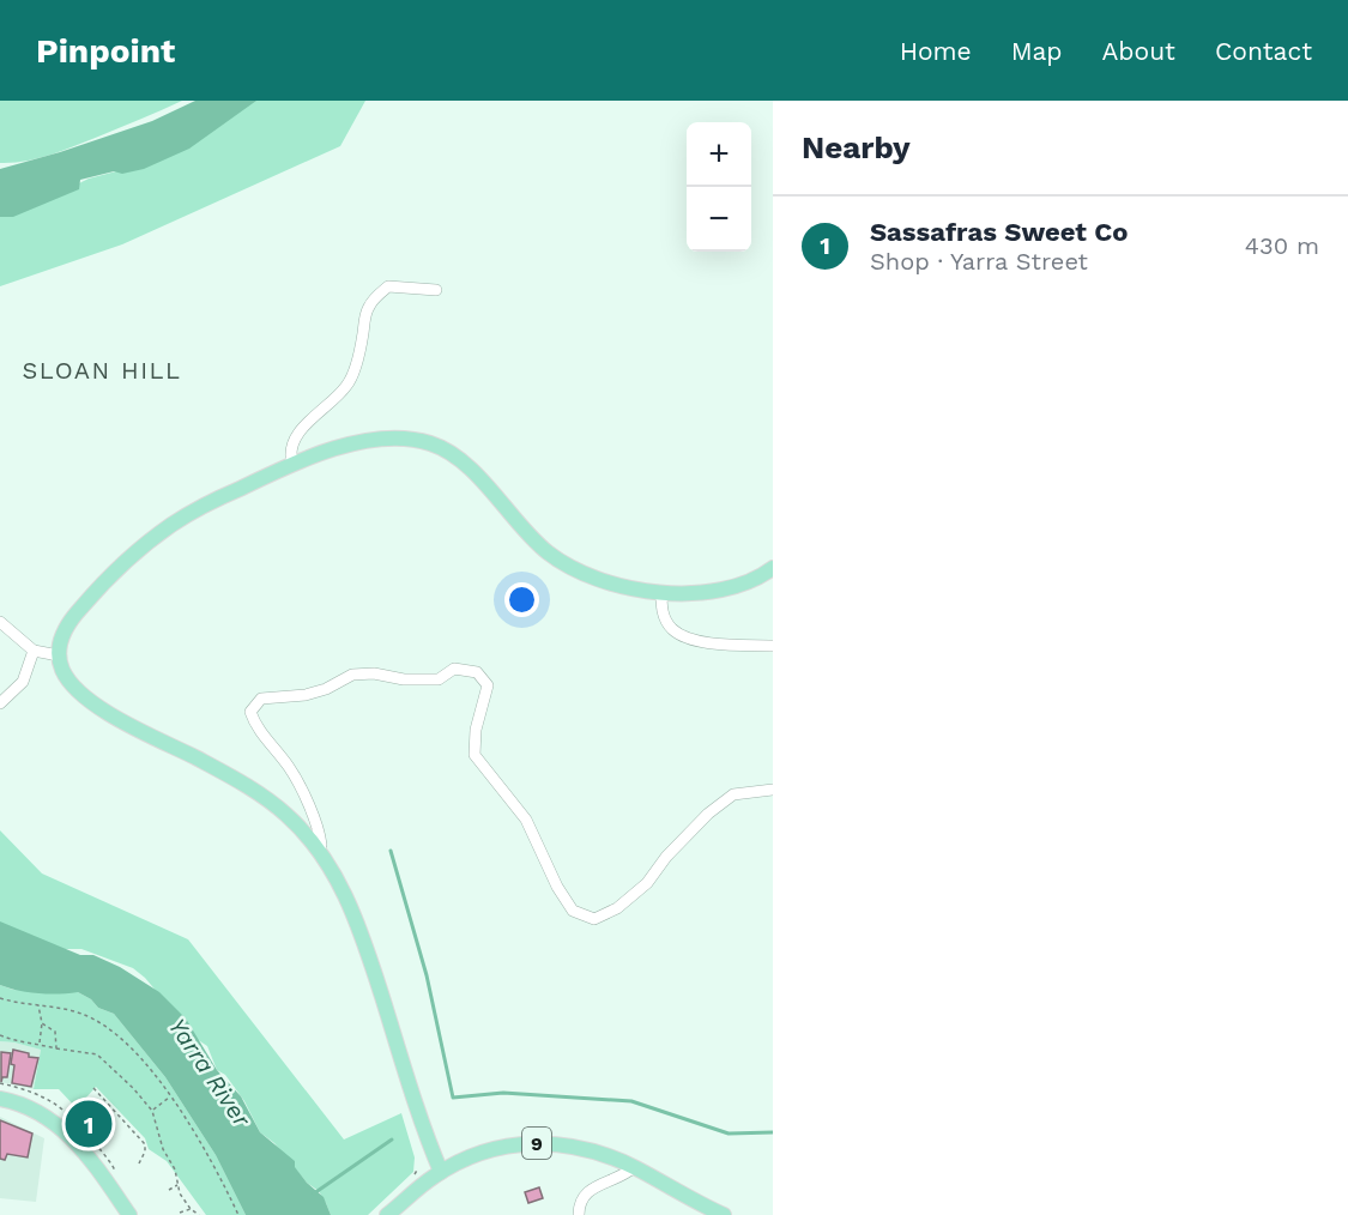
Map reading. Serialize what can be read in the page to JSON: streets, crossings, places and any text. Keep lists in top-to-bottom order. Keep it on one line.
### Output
{"streets":{"main road":["9"]},"districts":["SLOAN HILL"],"water":["Yarra River"],"page":{"header":"Pinpoint","nav":["Home","Map","About","Contact"],"heading":"Nearby","map_buttons":["+","−"],"list":[{"mark":"1","name":"Sassafras Sweet Co","note":"Shop · Yarra Street","value":"430 m"}],"pins":"1"}}
